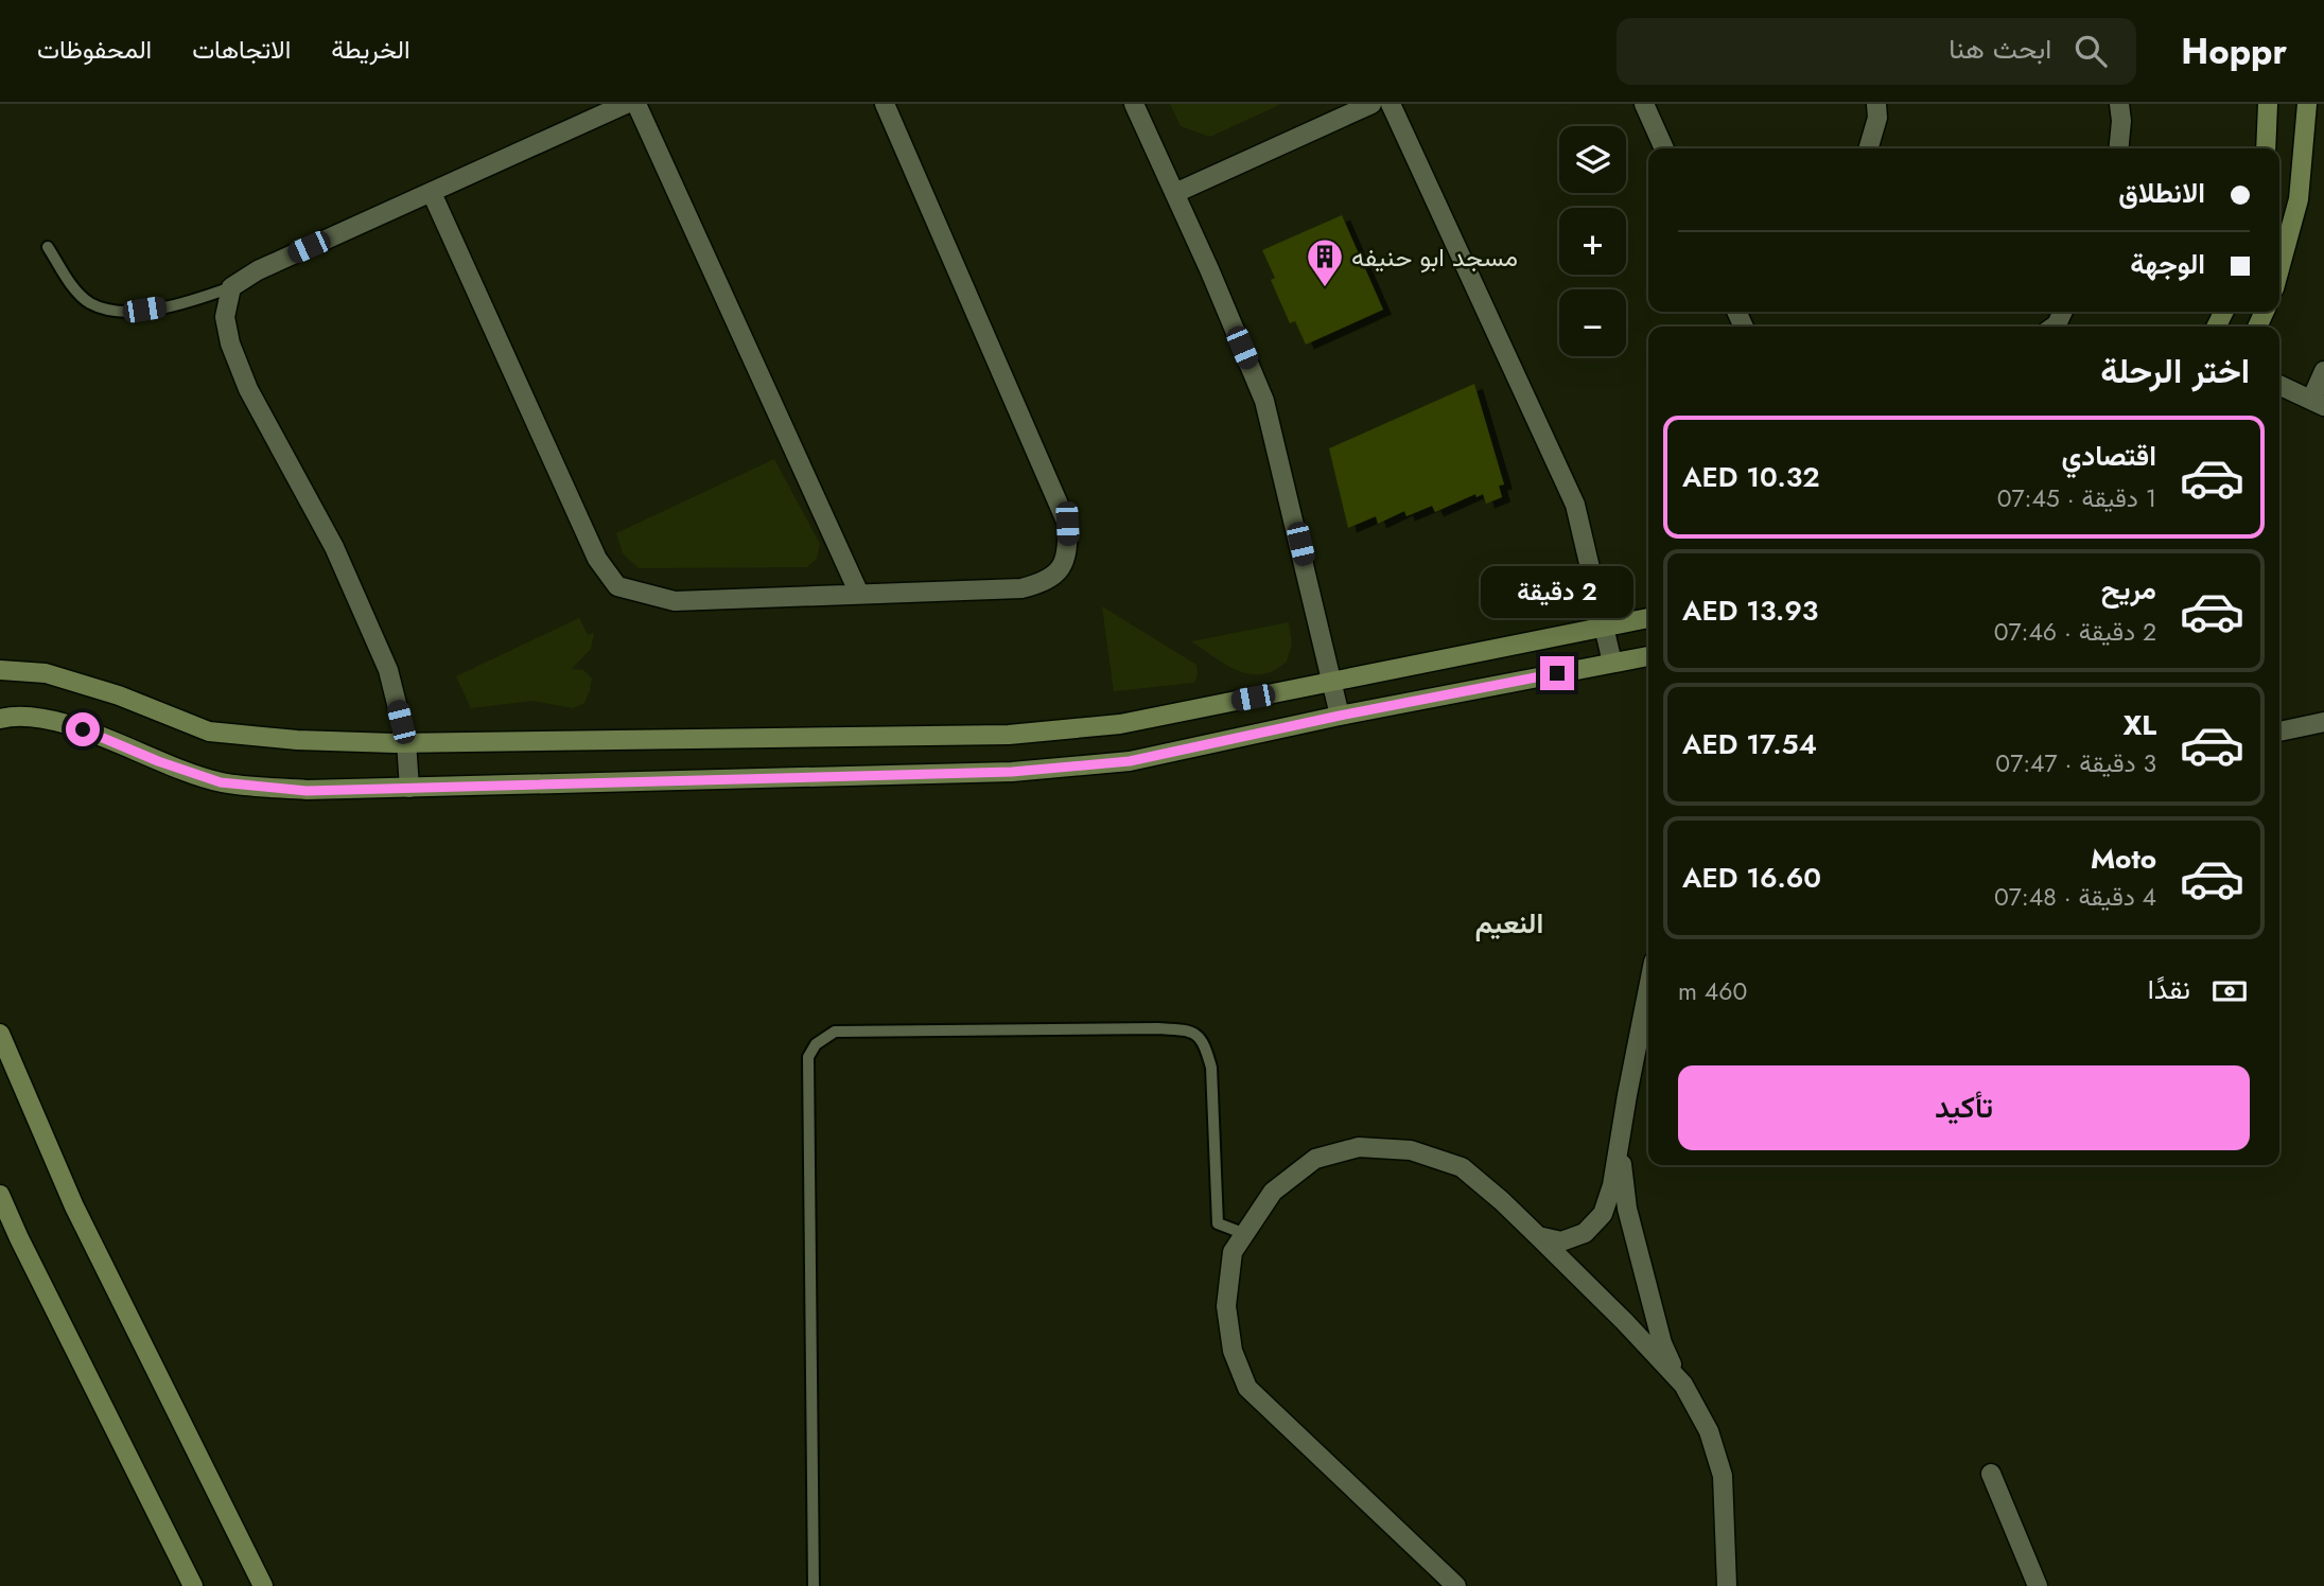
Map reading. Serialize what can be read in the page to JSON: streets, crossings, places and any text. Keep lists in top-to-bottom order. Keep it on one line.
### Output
{"districts":["النعيم"],"places":{"building":["مسجد ابو حنيفه"]},"page":{"header":"Hoppr","search":"ابحث هنا","nav":["الخريطة","الاتجاهات","المحفوظات"],"map_buttons":["+","−"],"banner":["الانطلاق","الوجهة"],"heading":"اختر الرحلة","list":[{"name":"اقتصادي","note":"1 دقيقة · 07:45","value":"AED 10.32"},{"name":"مريح","note":"2 دقيقة · 07:46","value":"AED 13.93"},{"name":"XL","note":"3 دقيقة · 07:47","value":"AED 17.54"},{"name":"Moto","note":"4 دقيقة · 07:48","value":"AED 16.60"}],"bubble":"2 دقيقة","pay":["نقدًا","460 m"],"buttons":"تأكيد"}}
